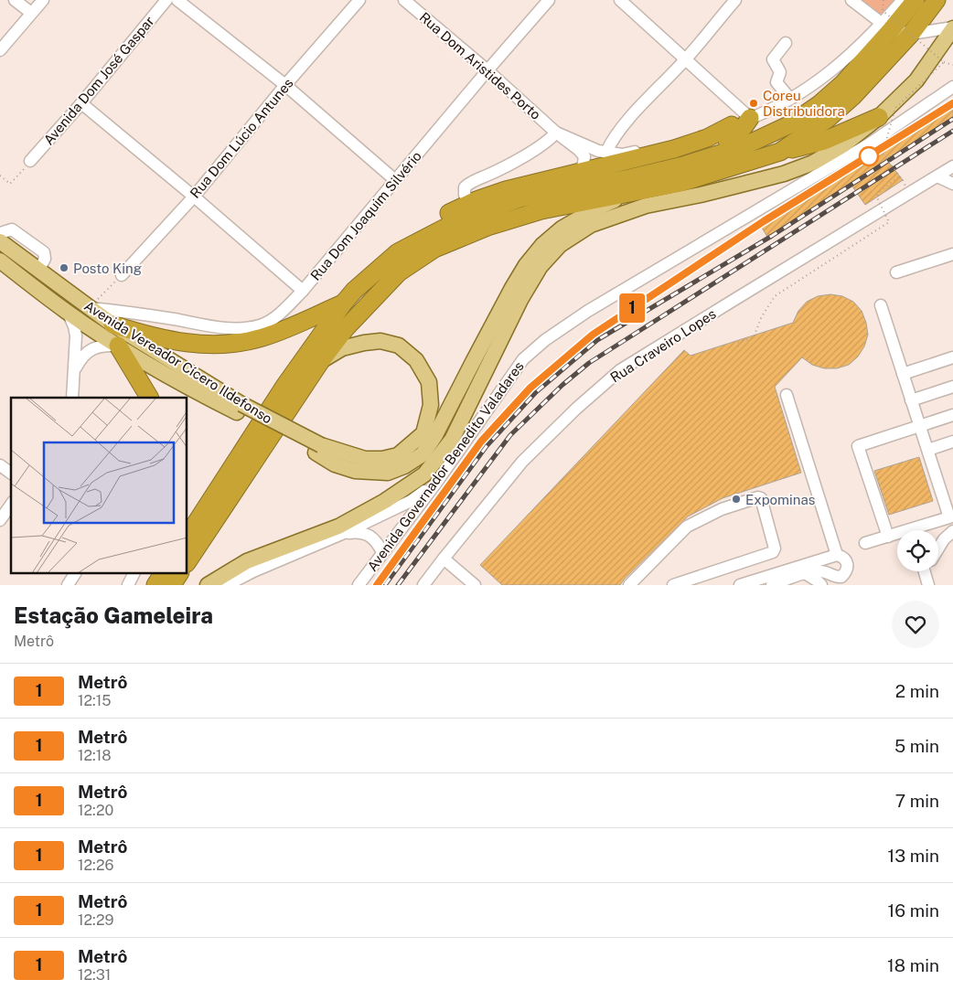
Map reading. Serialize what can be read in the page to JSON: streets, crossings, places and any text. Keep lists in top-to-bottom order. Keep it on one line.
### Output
{"streets":{"main road":["Avenida Vereador Cícero Ildefonso"],"street":["Rua Dom Aristides Porto","Avenida Dom José Gaspar","Rua Dom Lúcio Antunes","Rua Dom Joaquim Silvério","Rua Craveiro Lopes","Avenida Governador Benedito Valadares"]},"crossings":[["Rua Dom Aristides Porto","Rua Dom Joaquim Silvério"],["Rua Dom Joaquim Silvério","Avenida Vereador Cícero Ildefonso"]],"places":["Coreu Distribuidora","Posto King","Expominas"],"lines":["metro line 1"],"page":{"on_map":"1","heading":["Estação Gameleira","Metrô"],"list":[{"mark":"1","name":"Metrô","note":"12:15","value":"2 min"},{"mark":"1","name":"Metrô","note":"12:18","value":"5 min"},{"mark":"1","name":"Metrô","note":"12:20","value":"7 min"},{"mark":"1","name":"Metrô","note":"12:26","value":"13 min"},{"mark":"1","name":"Metrô","note":"12:29","value":"16 min"},{"mark":"1","name":"Metrô","note":"12:31","value":"18 min"}]}}
